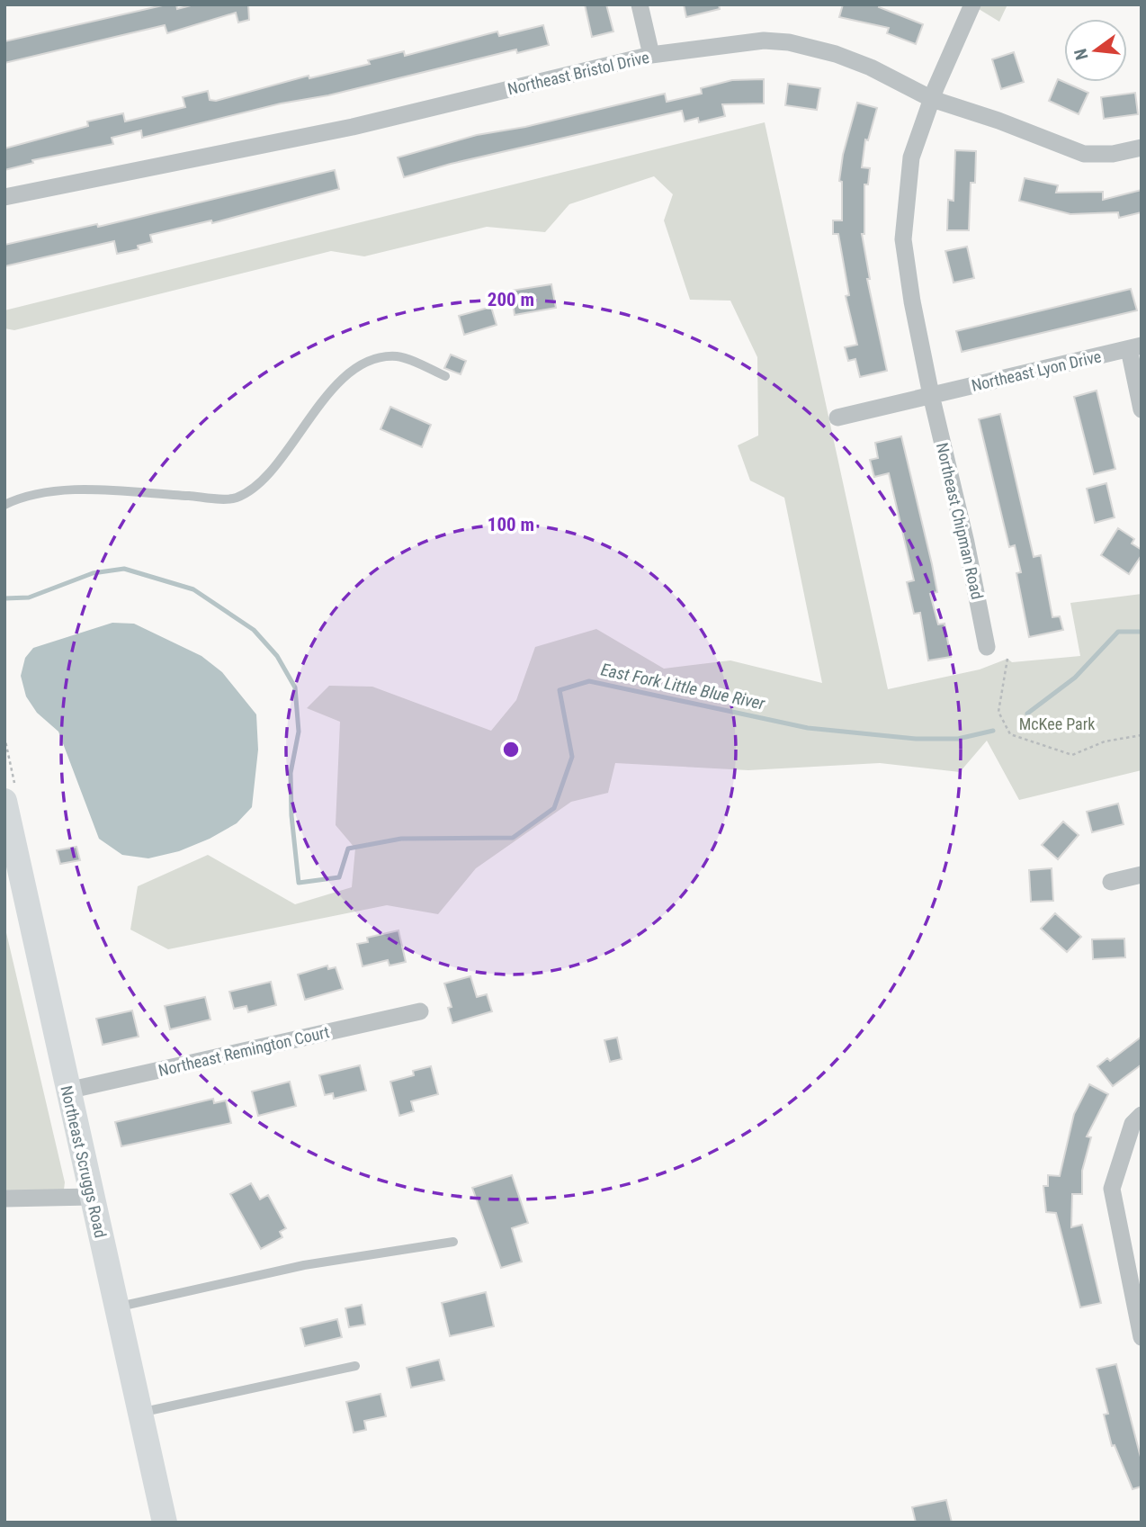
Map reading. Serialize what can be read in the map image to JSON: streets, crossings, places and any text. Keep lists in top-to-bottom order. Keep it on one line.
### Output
{"streets":{"street":["Northeast Bristol Drive","Northeast Lyon Drive","Northeast Chipman Road","Northeast Remington Court","Northeast Scruggs Road"]},"crossings":[["Northeast Bristol Drive","Northeast Chipman Road"],["Northeast Lyon Drive","Northeast Chipman Road"],["Northeast Remington Court","Northeast Scruggs Road"]],"water":["East Fork Little Blue River"],"parks":["McKee Park"],"north":"left","rings":["200 m","100 m"]}
